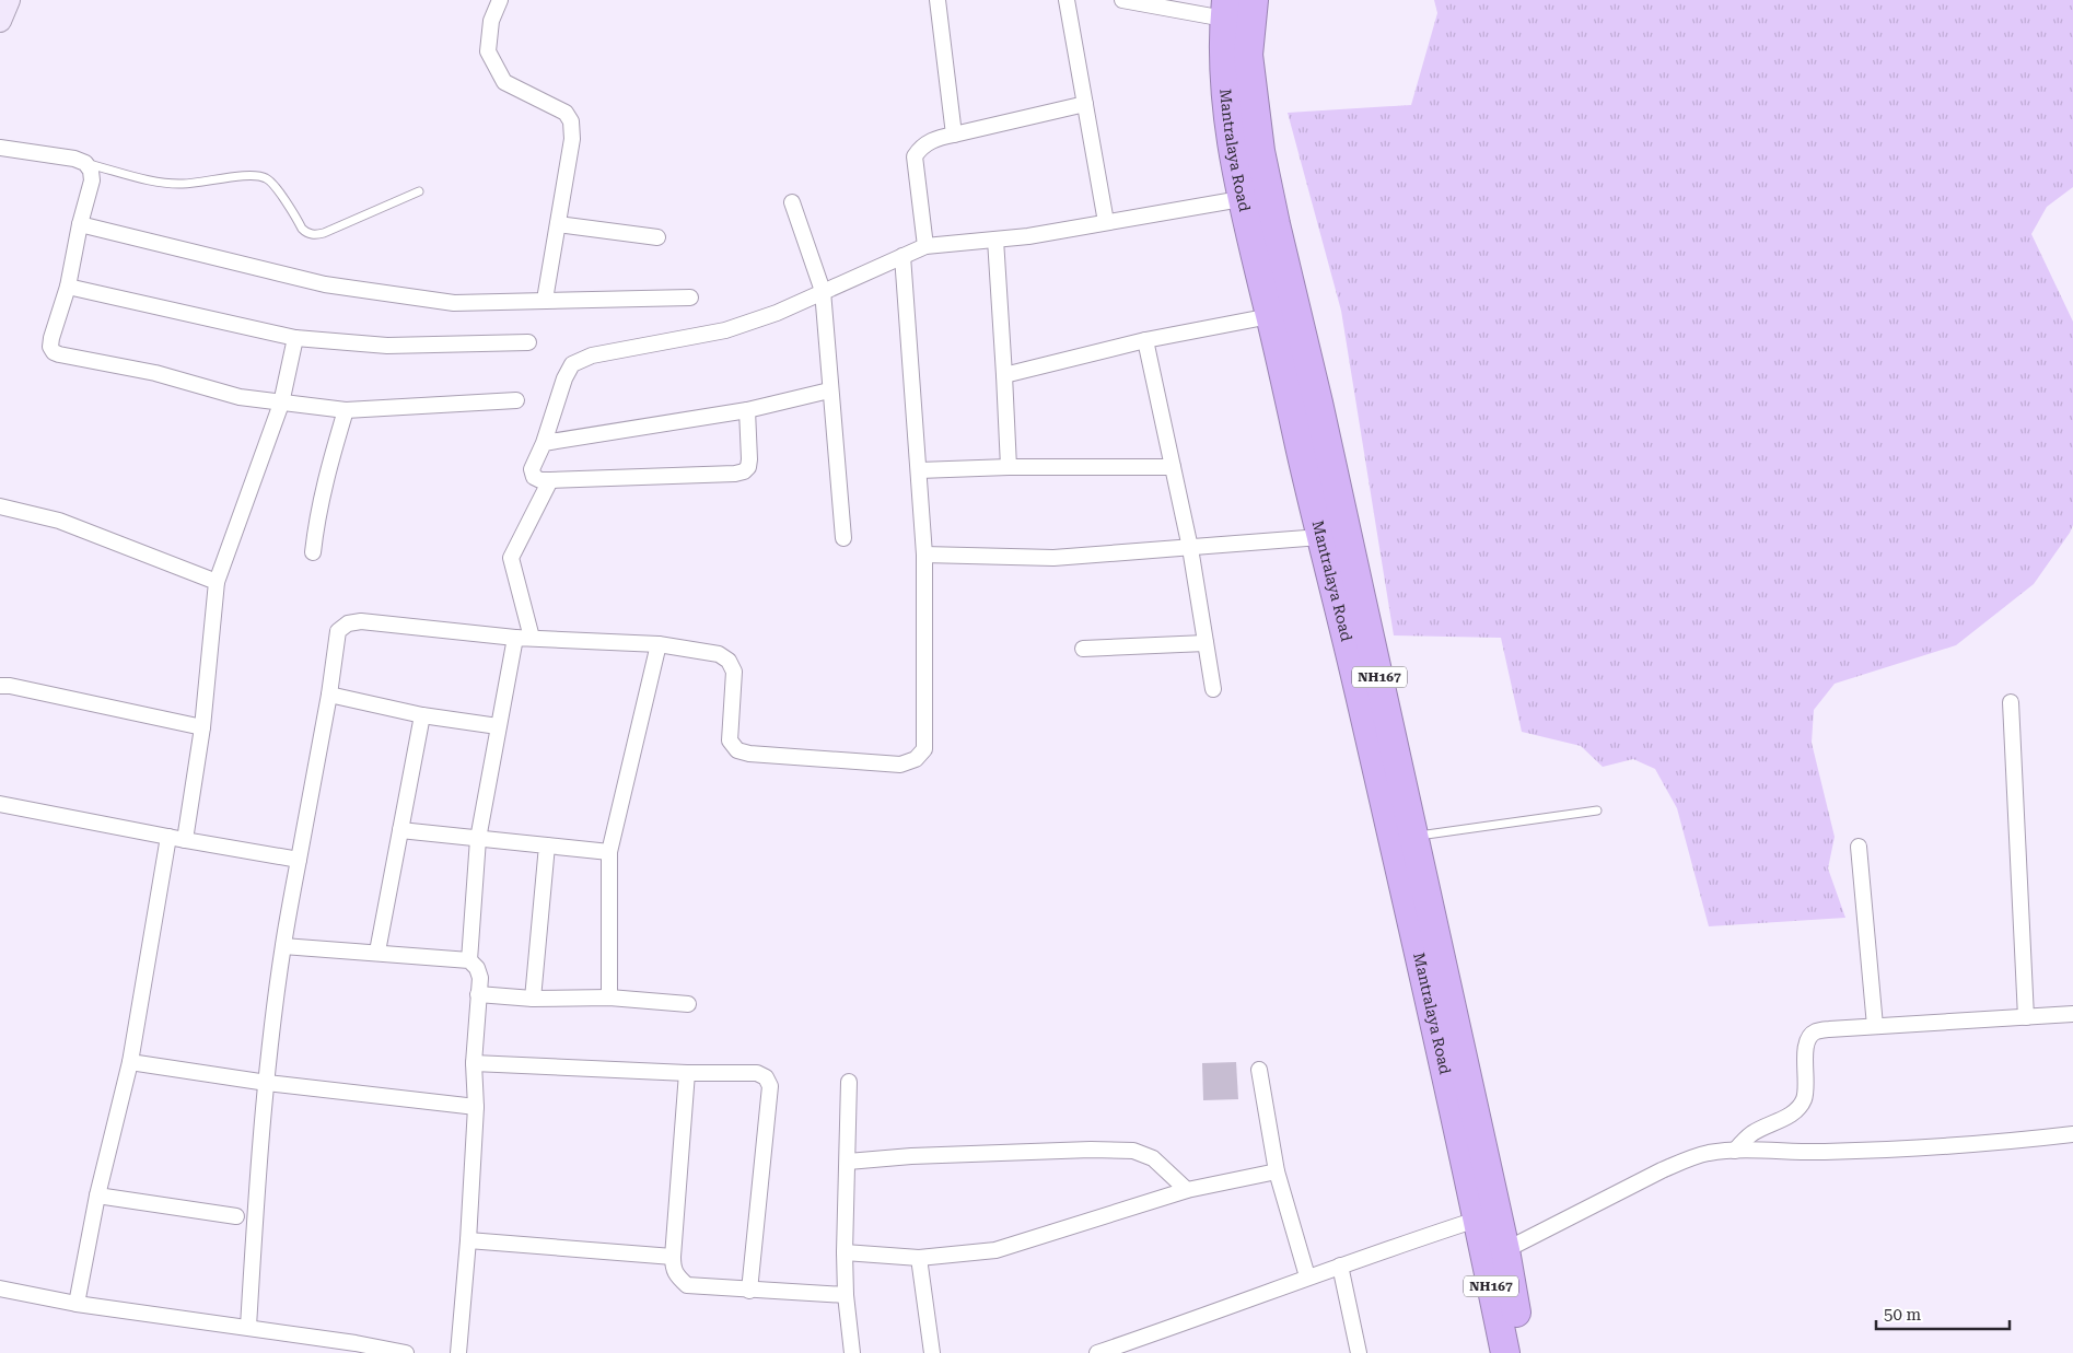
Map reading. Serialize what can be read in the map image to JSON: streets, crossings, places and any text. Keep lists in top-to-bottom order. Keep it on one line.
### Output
{"streets":{"highway":["Mantralaya Road","NH167"]},"crossings":[["Mantralaya Road","NH167"]],"scale_bar":"50 m"}
